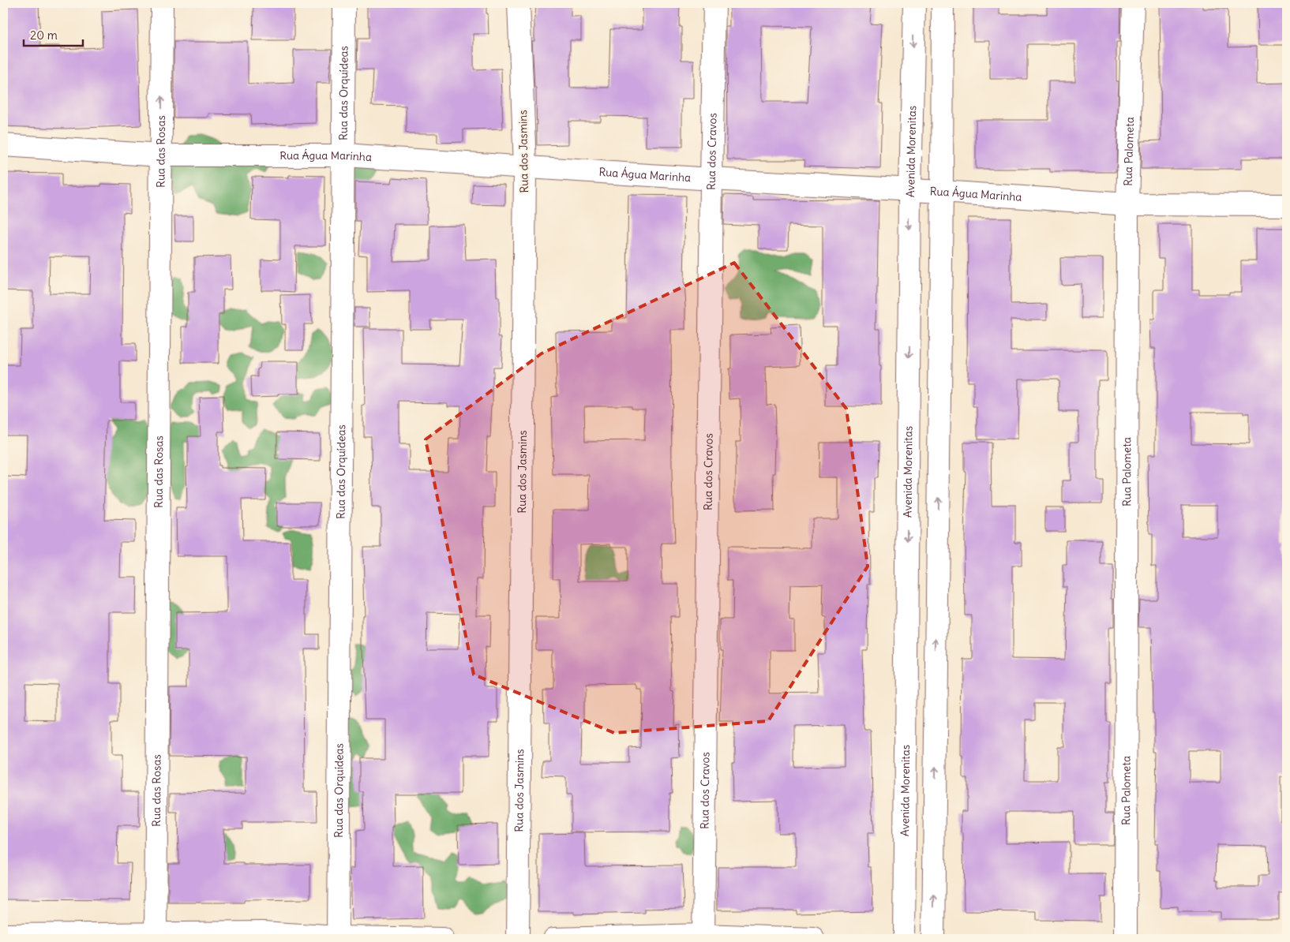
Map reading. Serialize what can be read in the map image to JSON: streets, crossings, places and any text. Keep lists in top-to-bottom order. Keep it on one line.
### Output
{"streets":{"street":["Rua das Orquídeas","Rua das Rosas","Rua dos Jasmins","Rua dos Cravos","Avenida Morenitas","Rua Palometa","Rua Água Marinha"]},"crossings":[["Rua das Orquídeas","Rua Água Marinha"],["Rua das Rosas","Rua Água Marinha"],["Rua dos Jasmins","Rua Água Marinha"],["Rua dos Cravos","Rua Água Marinha"],["Avenida Morenitas","Rua Água Marinha"],["Rua Palometa","Rua Água Marinha"]],"scale_bar":"20 m"}
